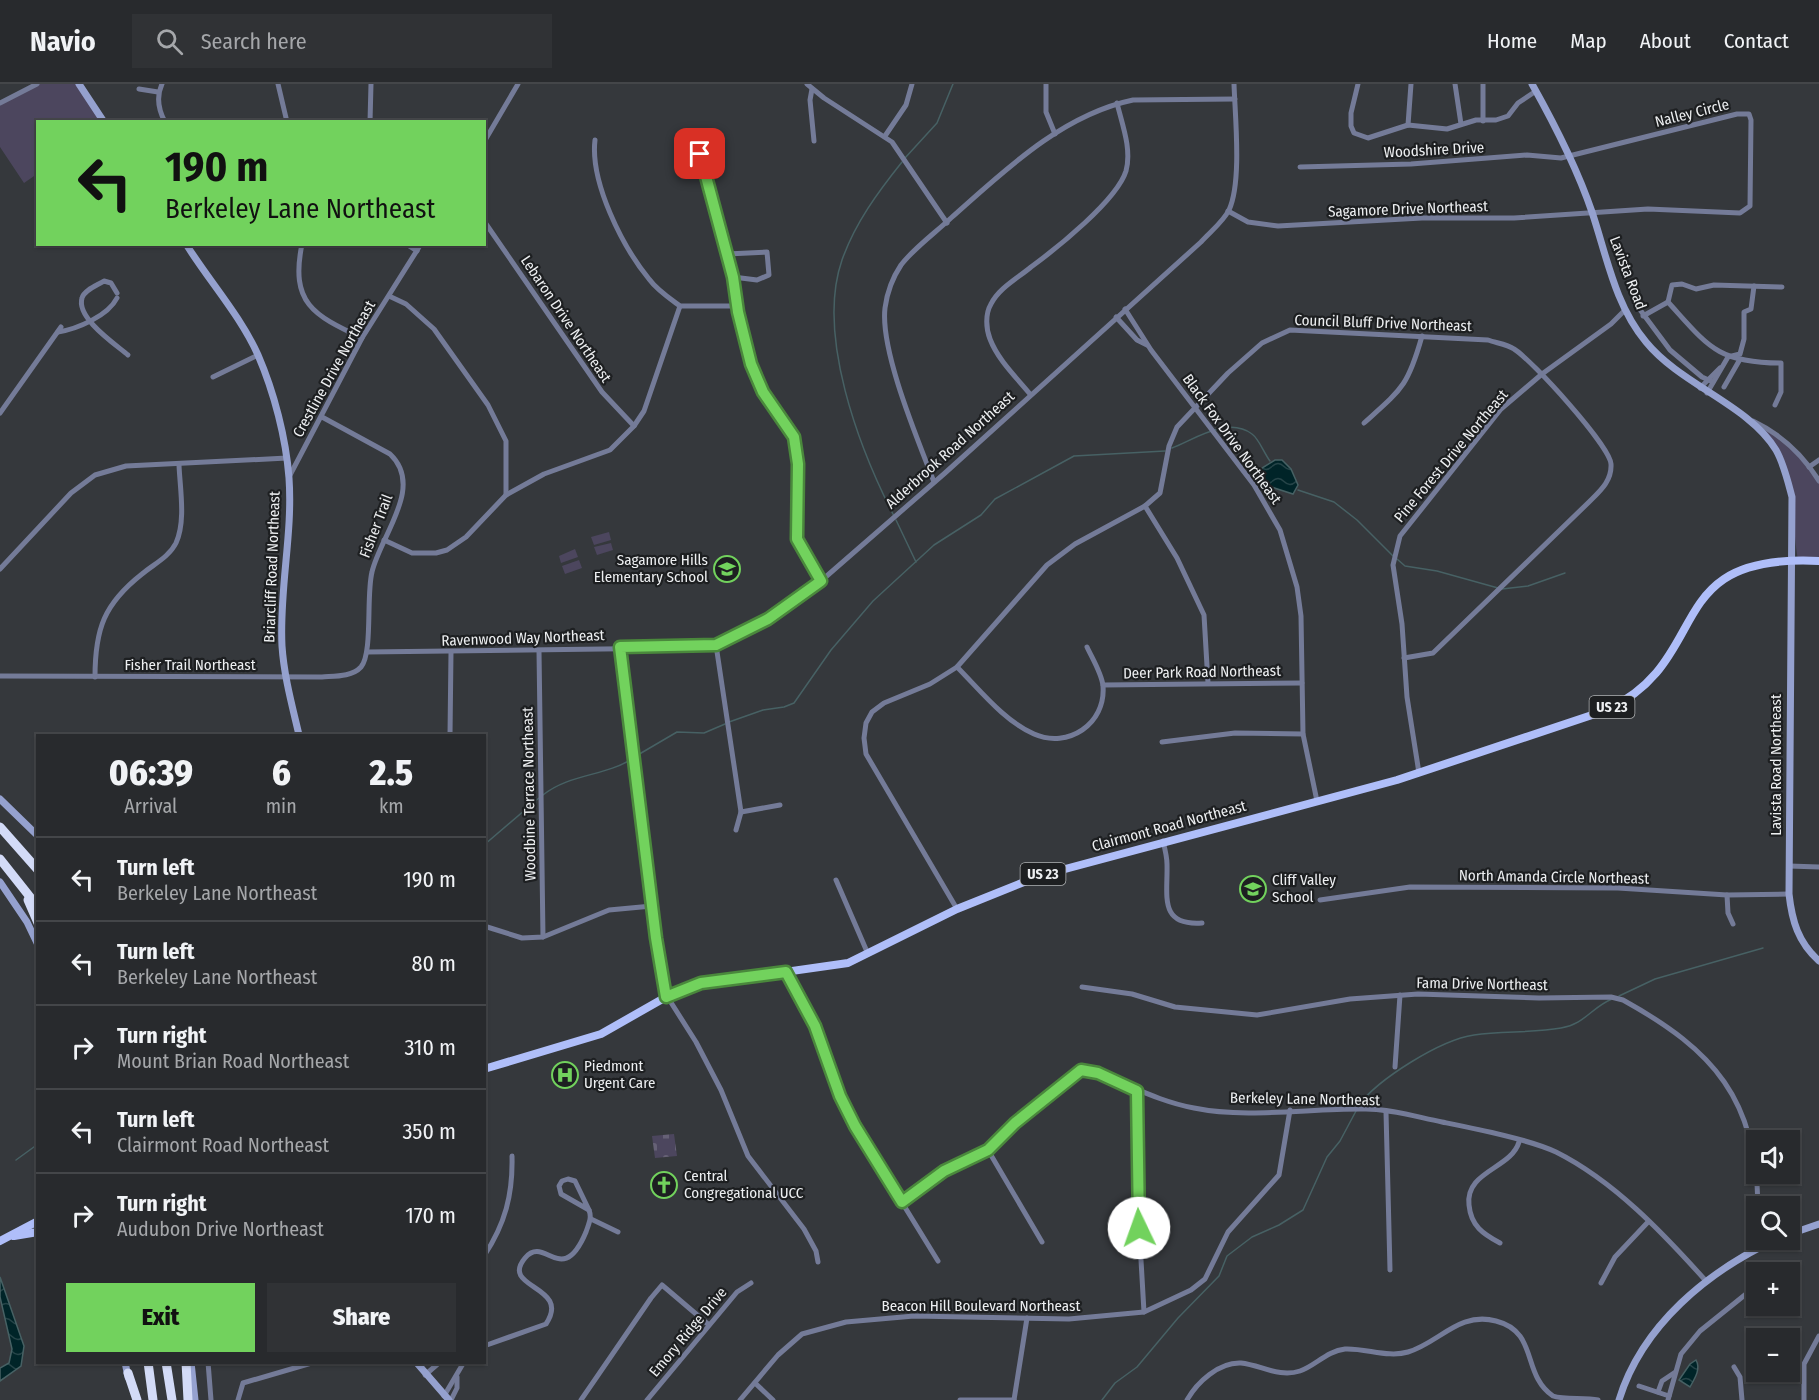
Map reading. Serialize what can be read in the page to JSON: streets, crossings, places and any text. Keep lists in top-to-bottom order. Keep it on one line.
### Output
{"streets":{"main road":["Lavista Road","Briarcliff Road Northeast","US 23","Lavista Road Northeast","Clairmont Road Northeast"],"street":["Nalley Circle","Woodshire Drive","Sagamore Drive Northeast","Lebaron Drive Northeast","Council Bluff Drive Northeast","Crestline Drive Northeast","Black Fox Drive Northeast","Alderbrook Road Northeast","Pine Forest Drive Northeast","Fisher Trail","Ravenwood Way Northeast","Fisher Trail Northeast","Deer Park Road Northeast","Woodbine Terrace Northeast","North Amanda Circle Northeast","Fama Drive Northeast","Berkeley Lane Northeast","Beacon Hill Boulevard Northeast","Emory Ridge Drive"]},"crossings":[["Nalley Circle","Woodshire Drive"],["Nalley Circle","Sagamore Drive Northeast"],["Nalley Circle","Lavista Road"],["Woodshire Drive","Lavista Road"],["Sagamore Drive Northeast","Lavista Road"],["Sagamore Drive Northeast","Alderbrook Road Northeast"],["Lavista Road","Pine Forest Drive Northeast"],["Lavista Road","Lavista Road Northeast"],["Lavista Road","Clairmont Road Northeast"],["Council Bluff Drive Northeast","Black Fox Drive Northeast"],["Council Bluff Drive Northeast","Pine Forest Drive Northeast"],["Council Bluff Drive Northeast","Clairmont Road Northeast"],["Crestline Drive Northeast","Fisher Trail"],["Crestline Drive Northeast","Briarcliff Road Northeast"],["Black Fox Drive Northeast","Alderbrook Road Northeast"],["Black Fox Drive Northeast","Deer Park Road Northeast"],["Black Fox Drive Northeast","Clairmont Road Northeast"],["Alderbrook Road Northeast","Ravenwood Way Northeast"],["Pine Forest Drive Northeast","Clairmont Road Northeast"],["Fisher Trail","Ravenwood Way Northeast"],["Fisher Trail","Fisher Trail Northeast"],["Briarcliff Road Northeast","Fisher Trail Northeast"],["Ravenwood Way Northeast","Fisher Trail Northeast"],["Ravenwood Way Northeast","Woodbine Terrace Northeast"],["Lavista Road Northeast","Clairmont Road Northeast"],["Lavista Road Northeast","North Amanda Circle Northeast"]],"places":{"school or university":["Sagamore Hills Elementary School","Cliff Valley School"],"hospital":["Piedmont Urgent Care"],"church":["Central Congregational UCC"]},"page":{"header":"Navio","search":"Search here","nav":["Home","Map","About","Contact"],"turn":["190 m","Berkeley Lane Northeast"],"eta":["06:39","Arrival","6","min","2.5","km"],"list":[{"name":"Turn left","note":"Berkeley Lane Northeast","value":"190 m"},{"name":"Turn left","note":"Berkeley Lane Northeast","value":"80 m"},{"name":"Turn right","note":"Mount Brian Road Northeast","value":"310 m"},{"name":"Turn left","note":"Clairmont Road Northeast","value":"350 m"},{"name":"Turn right","note":"Audubon Drive Northeast","value":"170 m"}],"map_buttons":["+","−"],"buttons":["Exit","Share"]}}
